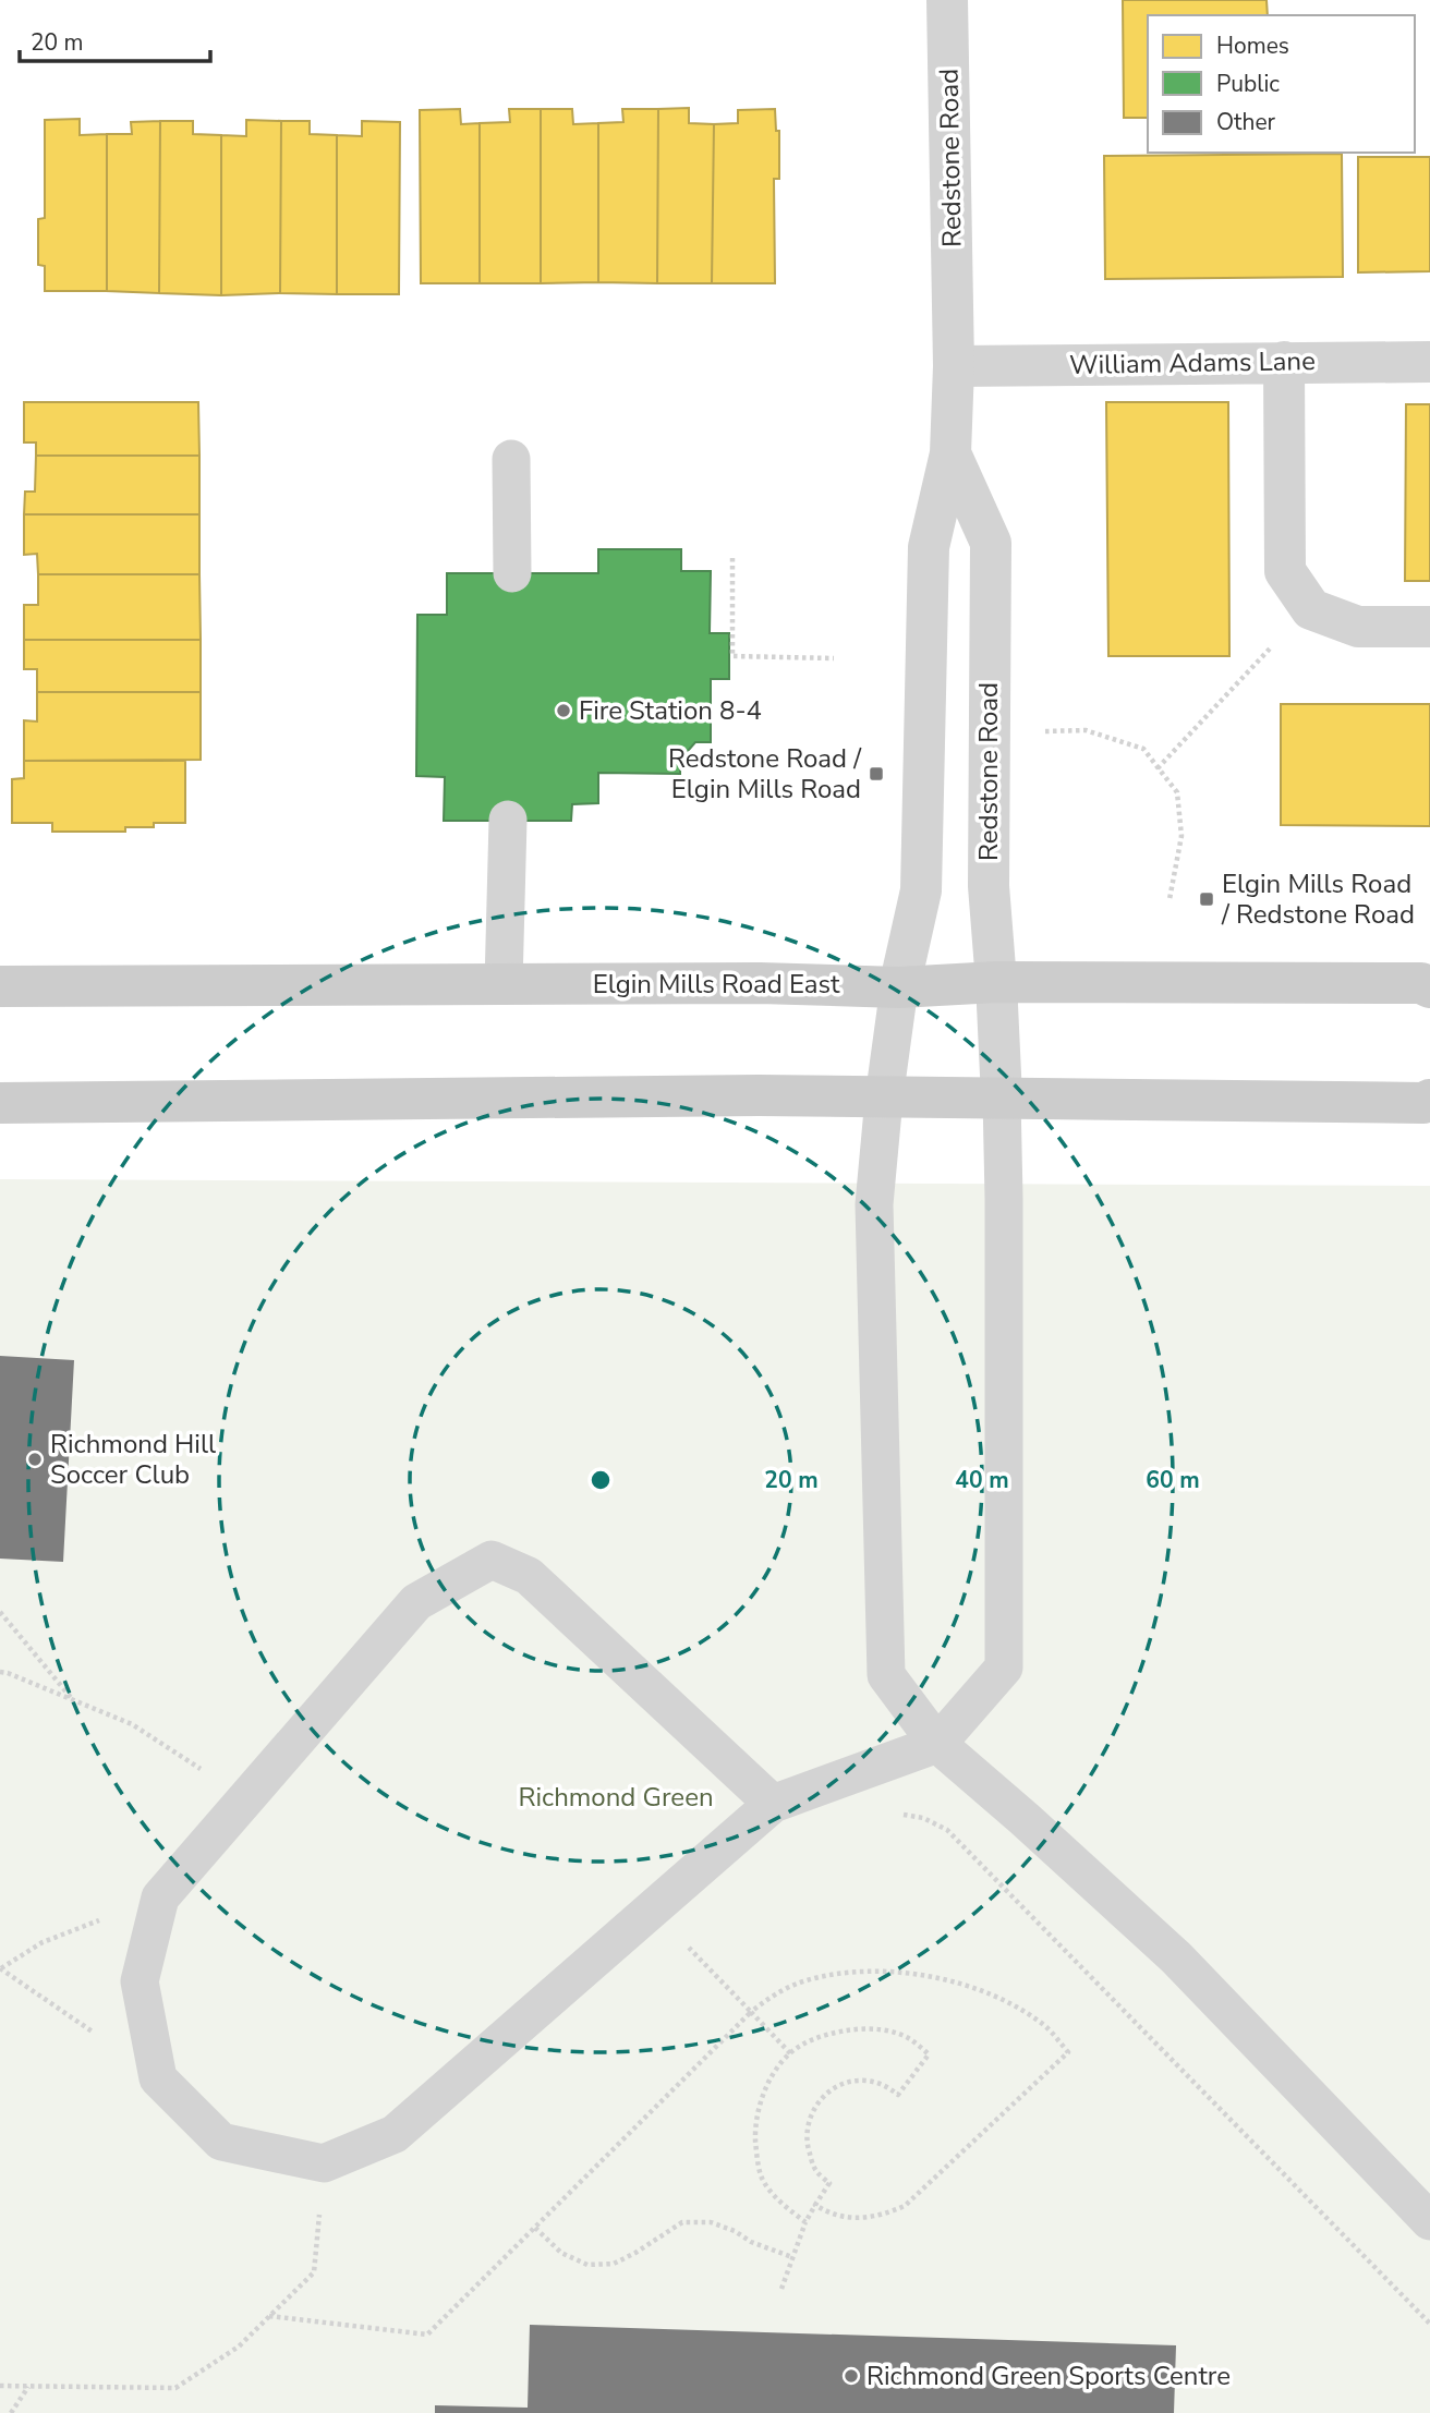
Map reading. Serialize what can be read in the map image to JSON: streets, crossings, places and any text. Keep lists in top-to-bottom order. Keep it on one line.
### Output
{"streets":{"main road":["Elgin Mills Road East"],"street":["Redstone Road","William Adams Lane"]},"crossings":[["Redstone Road","William Adams Lane"],["Redstone Road","Elgin Mills Road East"]],"parks":["Richmond Green"],"places":{"other":["Fire Station 8-4","Richmond Hill Soccer Club","Richmond Green Sports Centre"],"transit":["Redstone Road / Elgin Mills Road","Elgin Mills Road / Redstone Road"]},"legend":["Homes","Public","Other"],"scale_bar":"20 m","rings":["20 m","40 m","60 m"]}
